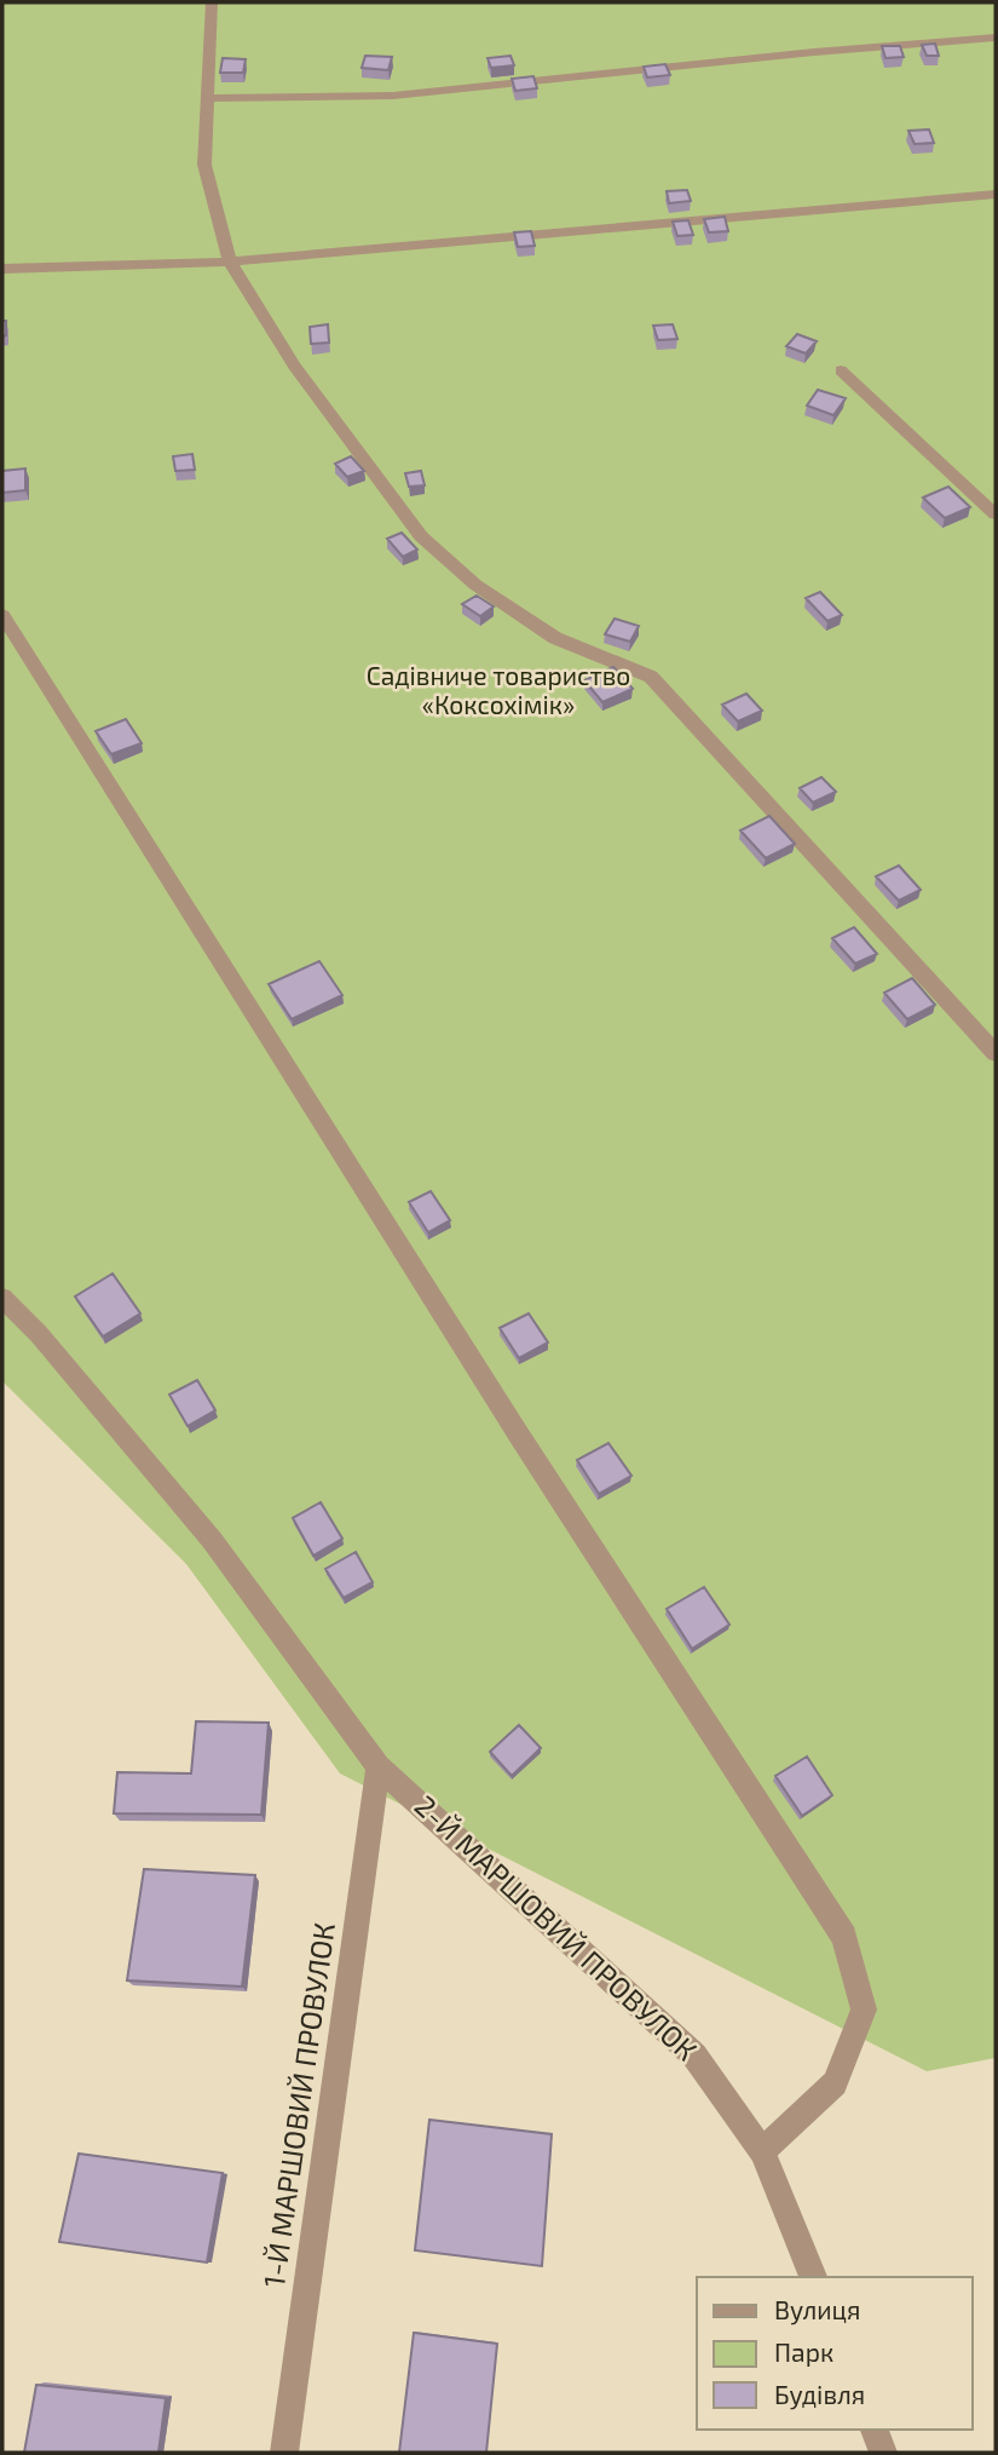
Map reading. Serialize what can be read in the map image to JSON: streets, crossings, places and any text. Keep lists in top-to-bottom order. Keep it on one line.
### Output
{"streets":{"street":["2-Й МАРШОВИЙ ПРОВУЛОК","1-Й МАРШОВИЙ ПРОВУЛОК"]},"crossings":[["2-Й МАРШОВИЙ ПРОВУЛОК","1-Й МАРШОВИЙ ПРОВУЛОК"]],"parks":["Садівниче товариство «Коксохімік»"],"legend":["Вулиця","Парк","Будівля"]}
